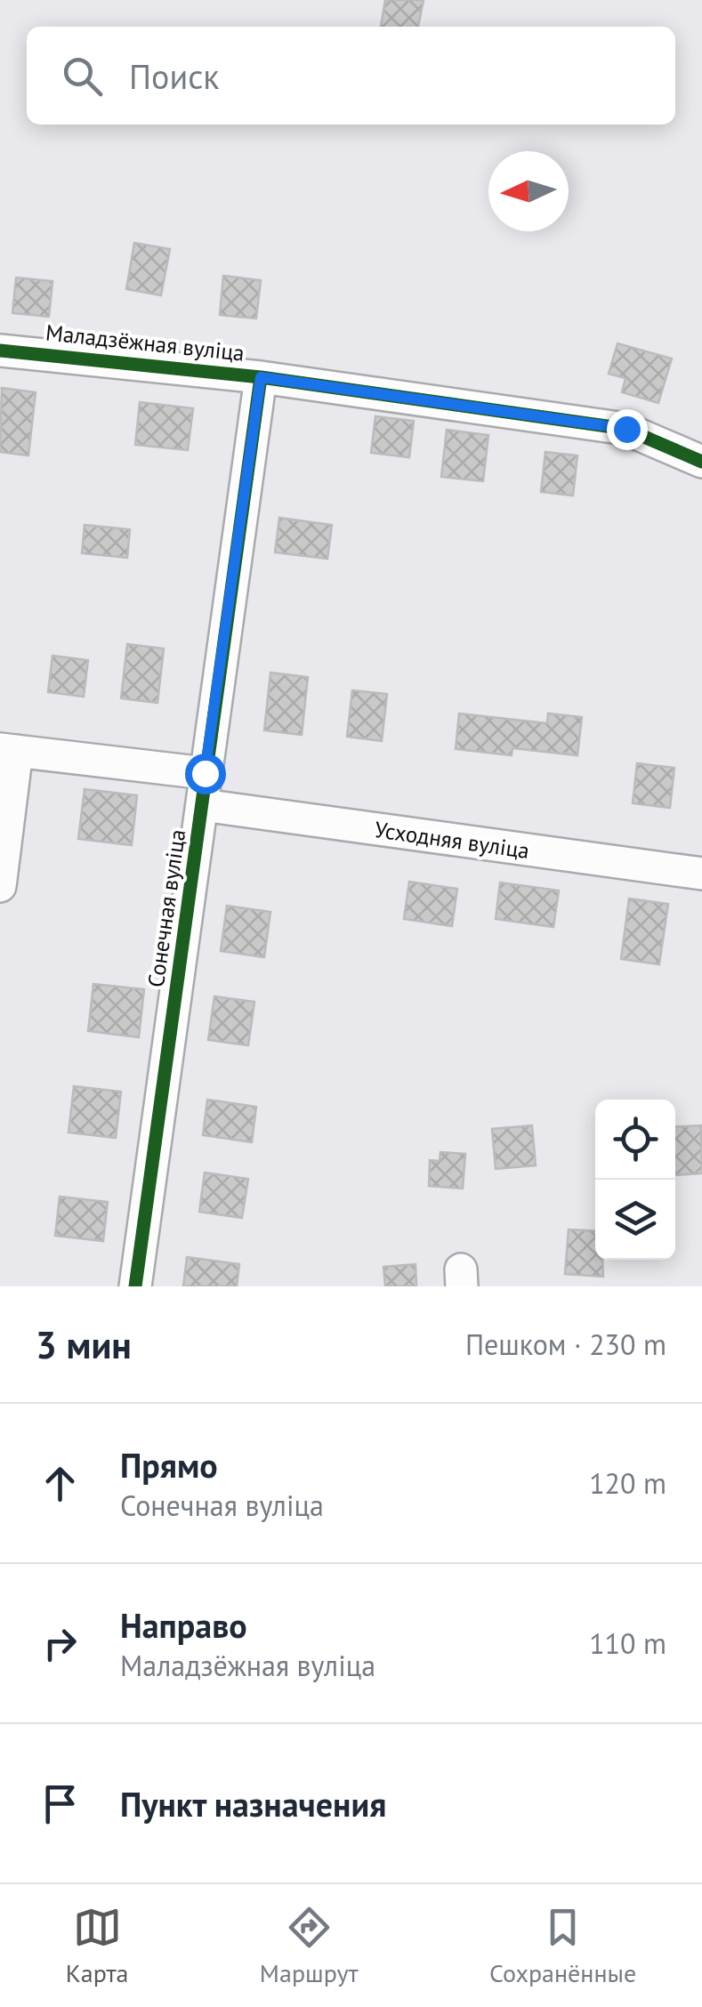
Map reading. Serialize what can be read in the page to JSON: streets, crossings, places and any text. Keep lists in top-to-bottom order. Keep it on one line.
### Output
{"streets":{"street":["Маладзёжная вуліца","Усходняя вуліца","Сонечная вуліца"]},"crossings":[["Маладзёжная вуліца","Сонечная вуліца"],["Усходняя вуліца","Сонечная вуліца"]],"north":"left","page":{"search":"Поиск","heading":["3 мин","Пешком · 230 m"],"list":[["Прямо","Сонечная вуліца","120 m"],["Направо","Маладзёжная вуліца","110 m"],"Пункт назначения"],"nav":["Карта","Маршрут","Сохранённые"]}}
